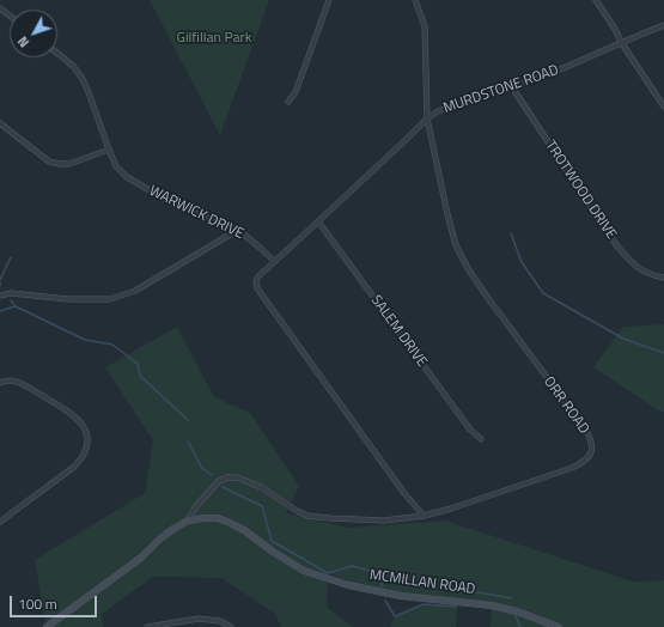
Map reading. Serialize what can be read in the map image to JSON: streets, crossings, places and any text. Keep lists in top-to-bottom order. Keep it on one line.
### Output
{"streets":{"street":["MURDSTONE ROAD","TROTWOOD DRIVE","WARWICK DRIVE","SALEM DRIVE","ORR ROAD","MCMILLAN ROAD"]},"crossings":[["MURDSTONE ROAD","TROTWOOD DRIVE"],["MURDSTONE ROAD","WARWICK DRIVE"],["MURDSTONE ROAD","SALEM DRIVE"],["MURDSTONE ROAD","ORR ROAD"],["ORR ROAD","MCMILLAN ROAD"]],"parks":["Gilfillan Park"],"scale_bar":"100 m","north":"bottom left"}
